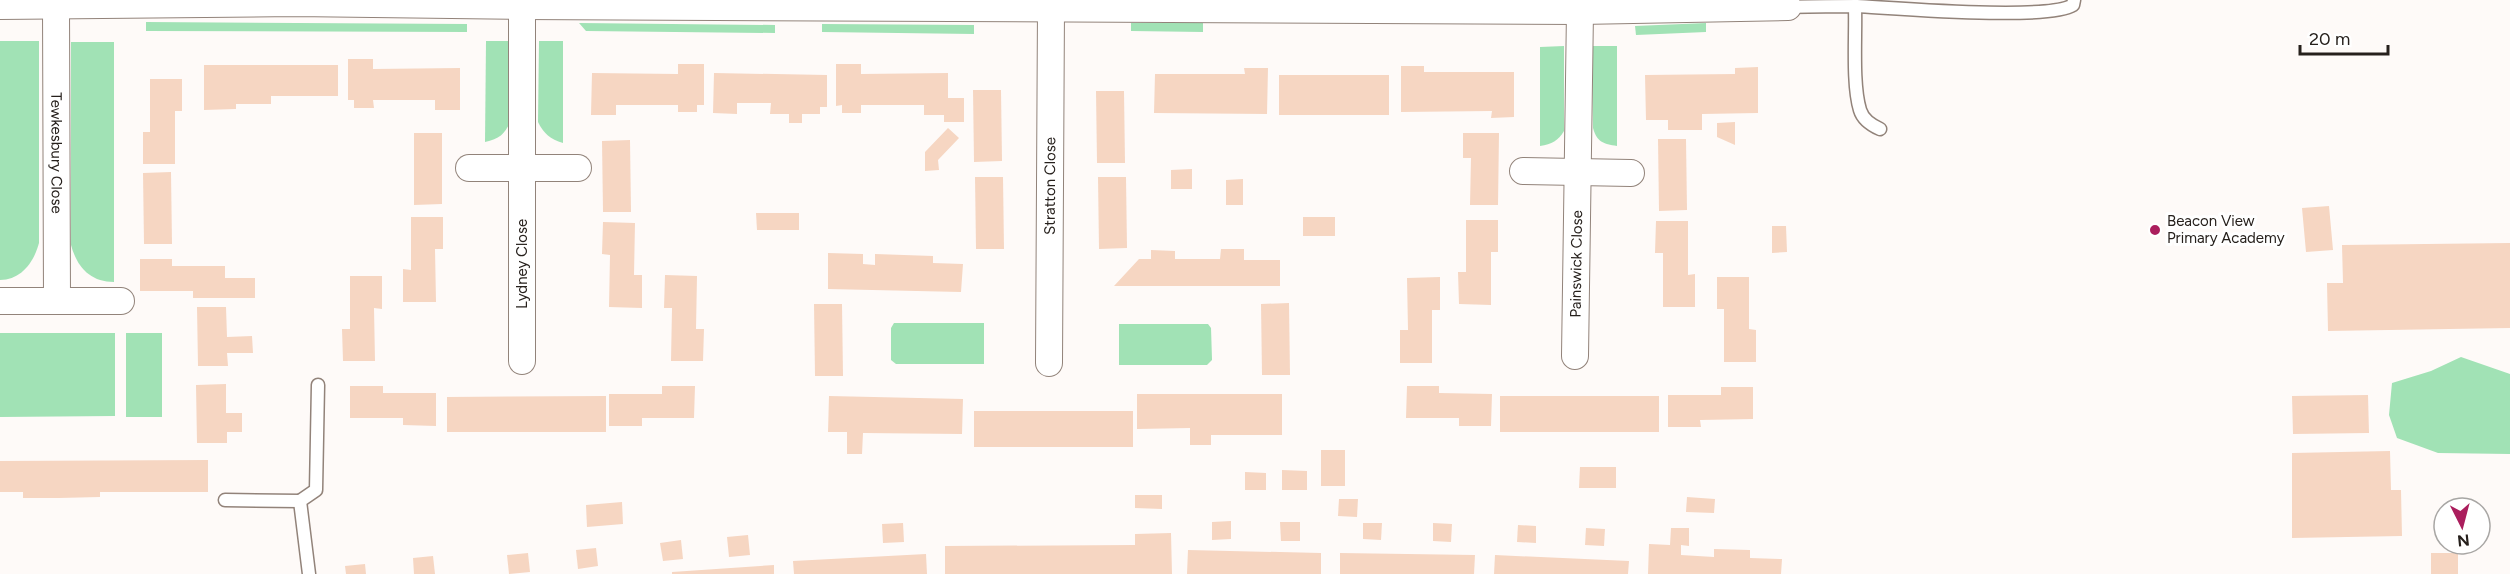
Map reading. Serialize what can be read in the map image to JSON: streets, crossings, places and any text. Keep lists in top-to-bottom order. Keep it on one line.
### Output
{"streets":{"street":["Tewkesbury Close","Stratton Close","Lydney Close","Painswick Close"]},"places":["Beacon View Primary Academy"],"scale_bar":"20 m","north":"bottom"}
